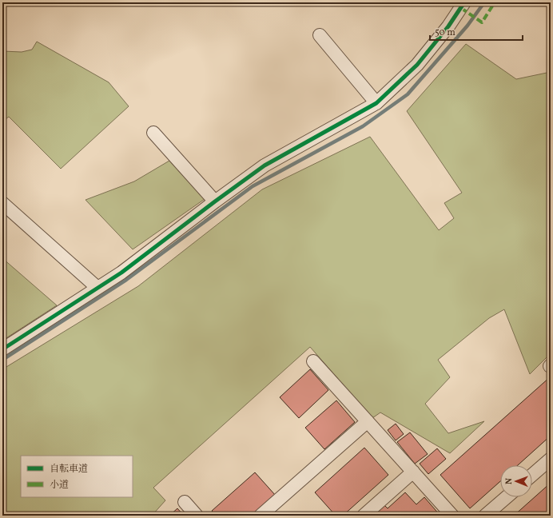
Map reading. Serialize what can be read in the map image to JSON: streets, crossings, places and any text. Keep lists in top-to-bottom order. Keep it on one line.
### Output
{"legend":["自転車道","小道"],"scale_bar":"50 m","north":"left"}
